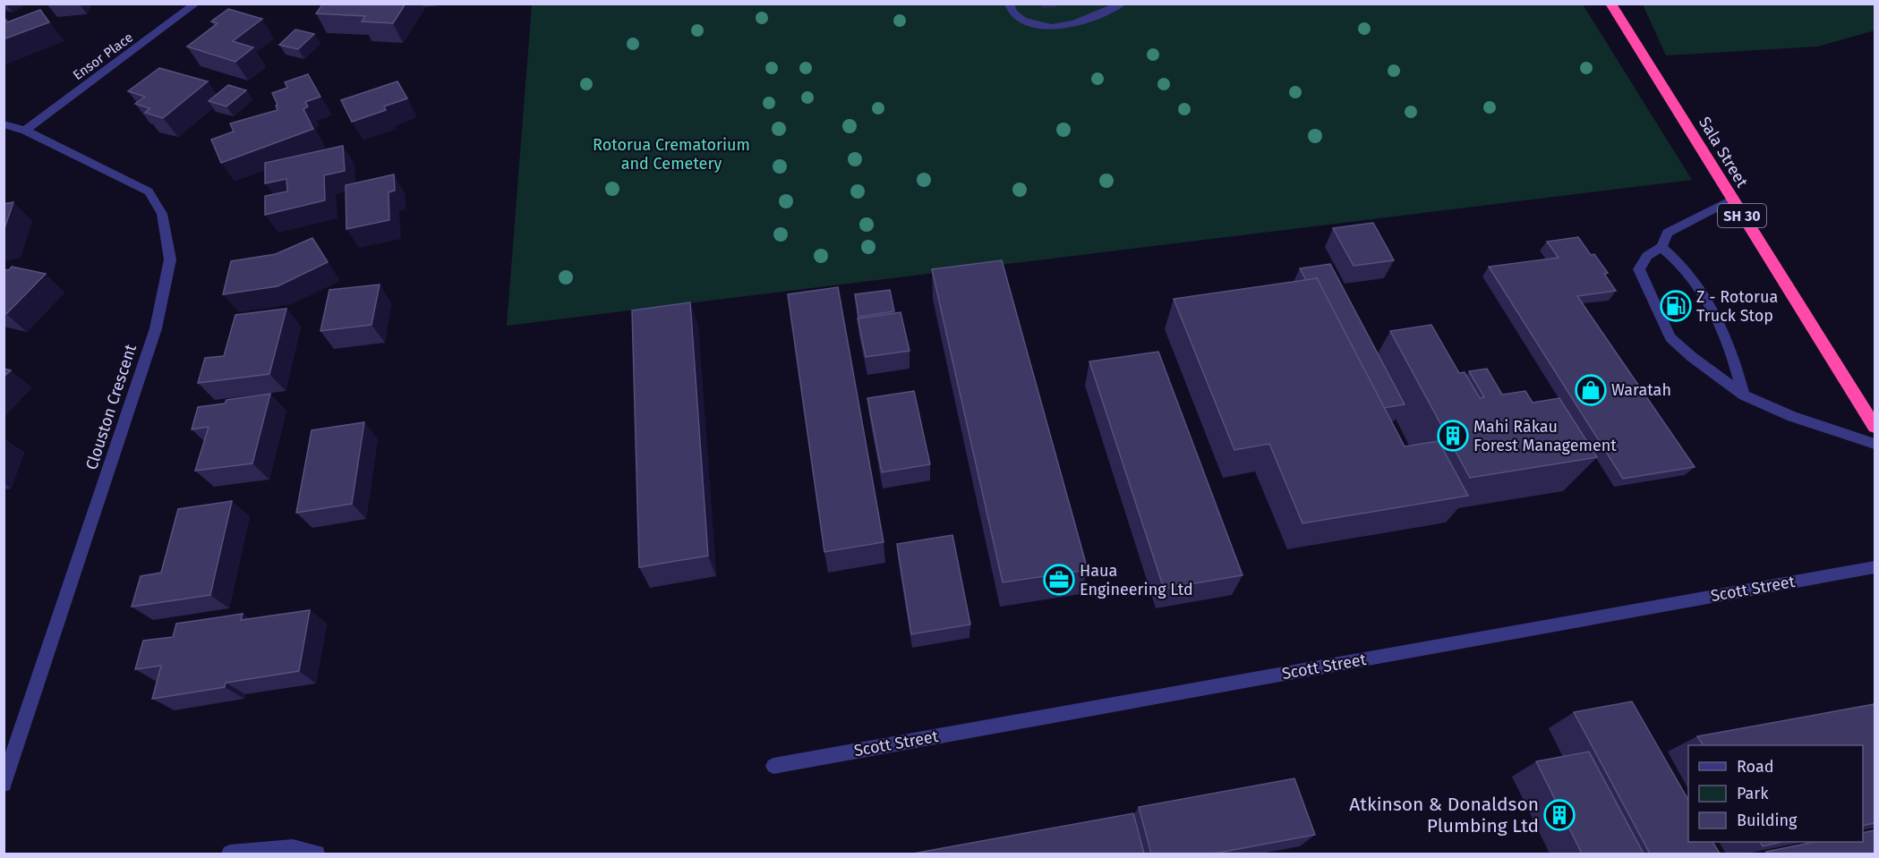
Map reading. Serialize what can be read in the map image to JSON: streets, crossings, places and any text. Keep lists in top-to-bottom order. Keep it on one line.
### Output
{"streets":{"highway":["Sala Street","SH 30"],"street":["Ensor Place","Clouston Crescent","Scott Street"]},"crossings":[["Ensor Place","Clouston Crescent"]],"parks":["Rotorua Crematorium and Cemetery"],"places":{"fuel station":["Z - Rotorua Truck Stop"],"shop":["Waratah"],"building":["Mahi Rākau Forest Management","Atkinson & Donaldson Plumbing Ltd"],"office":["Haua Engineering Ltd"]},"legend":["Road","Park","Building"]}
